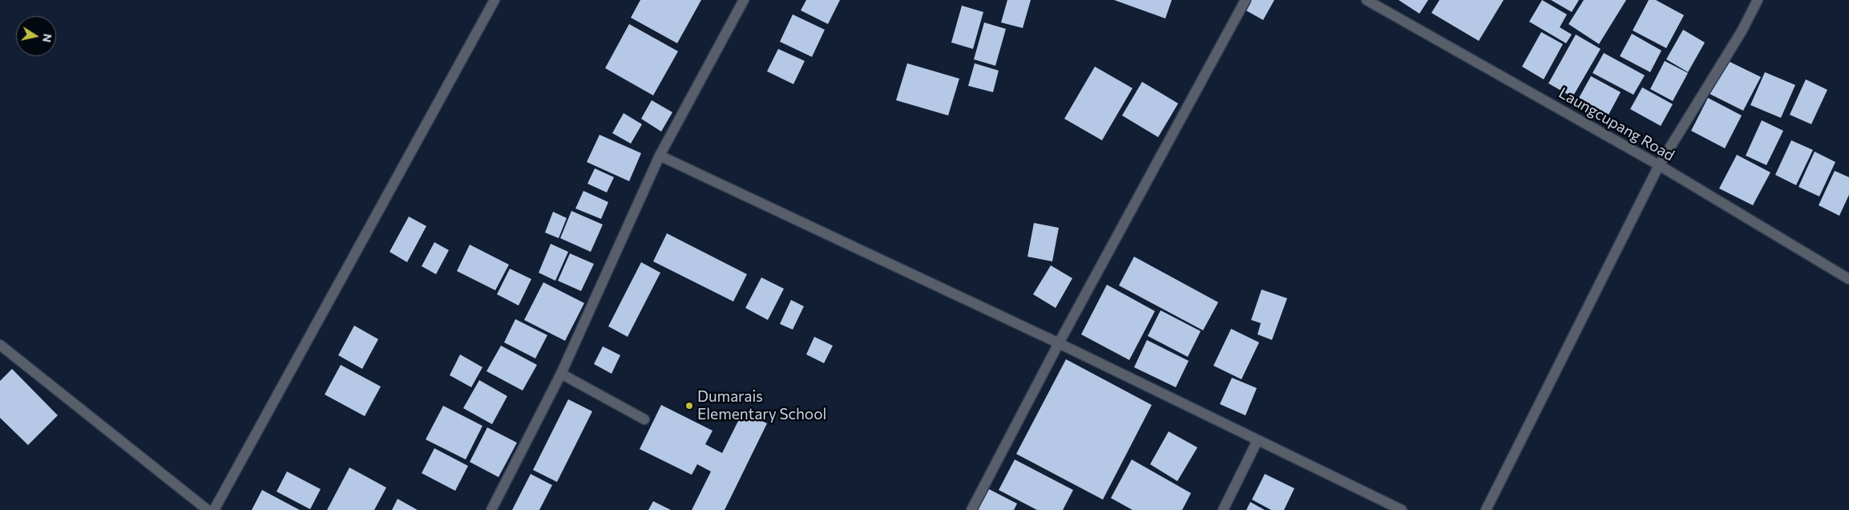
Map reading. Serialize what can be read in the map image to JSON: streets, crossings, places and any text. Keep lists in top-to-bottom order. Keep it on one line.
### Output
{"streets":{"street":["Laungcupang Road"]},"places":["Dumarais Elementary School"],"north":"right"}
